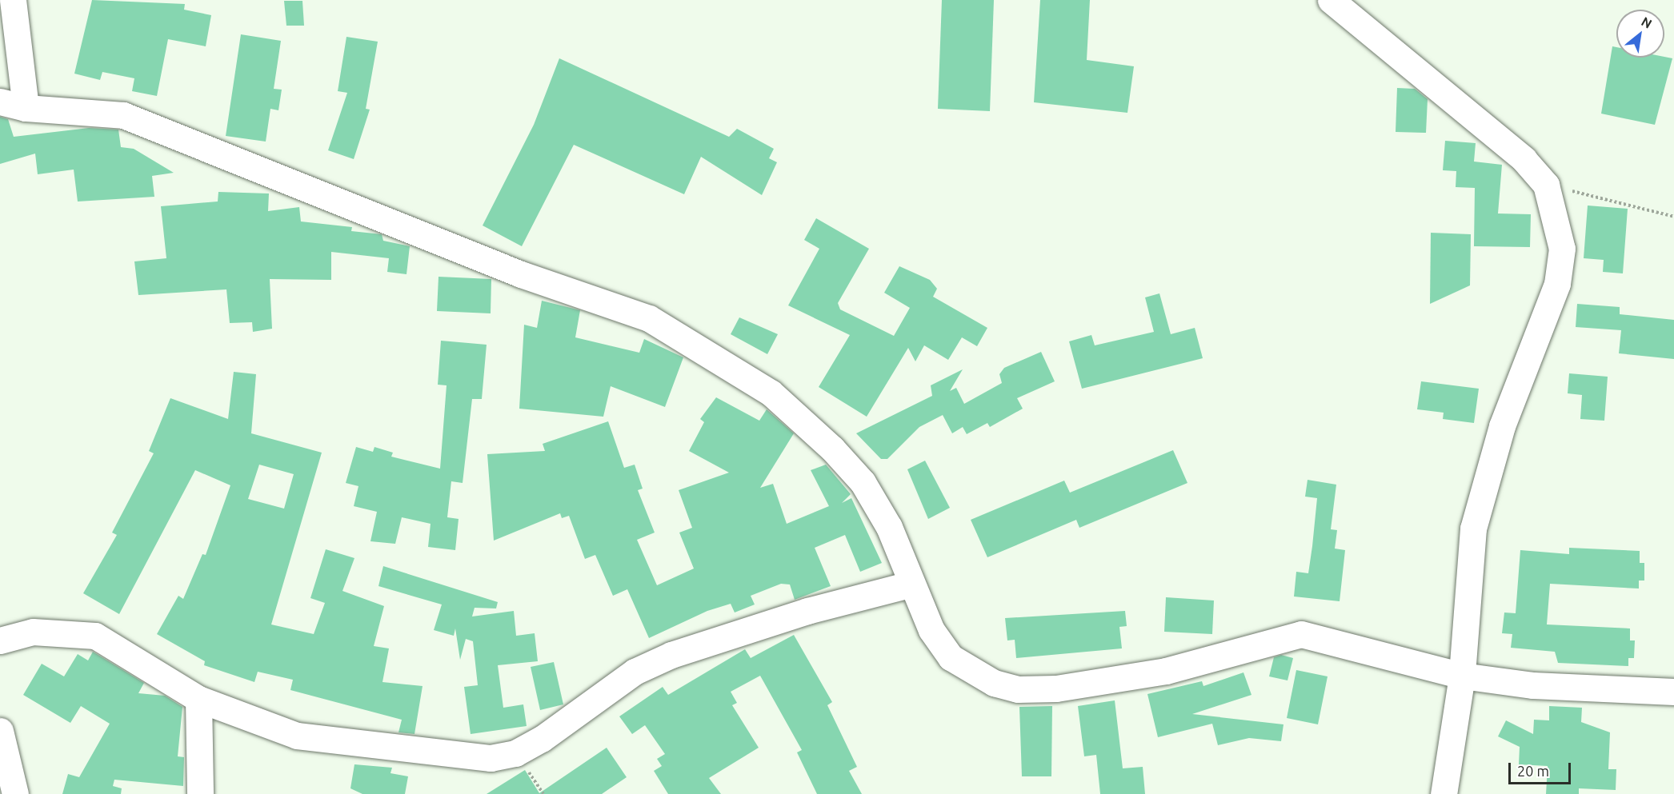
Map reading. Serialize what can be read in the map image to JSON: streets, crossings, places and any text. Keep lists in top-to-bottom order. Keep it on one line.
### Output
{"scale_bar":"20 m","north":"top right"}
